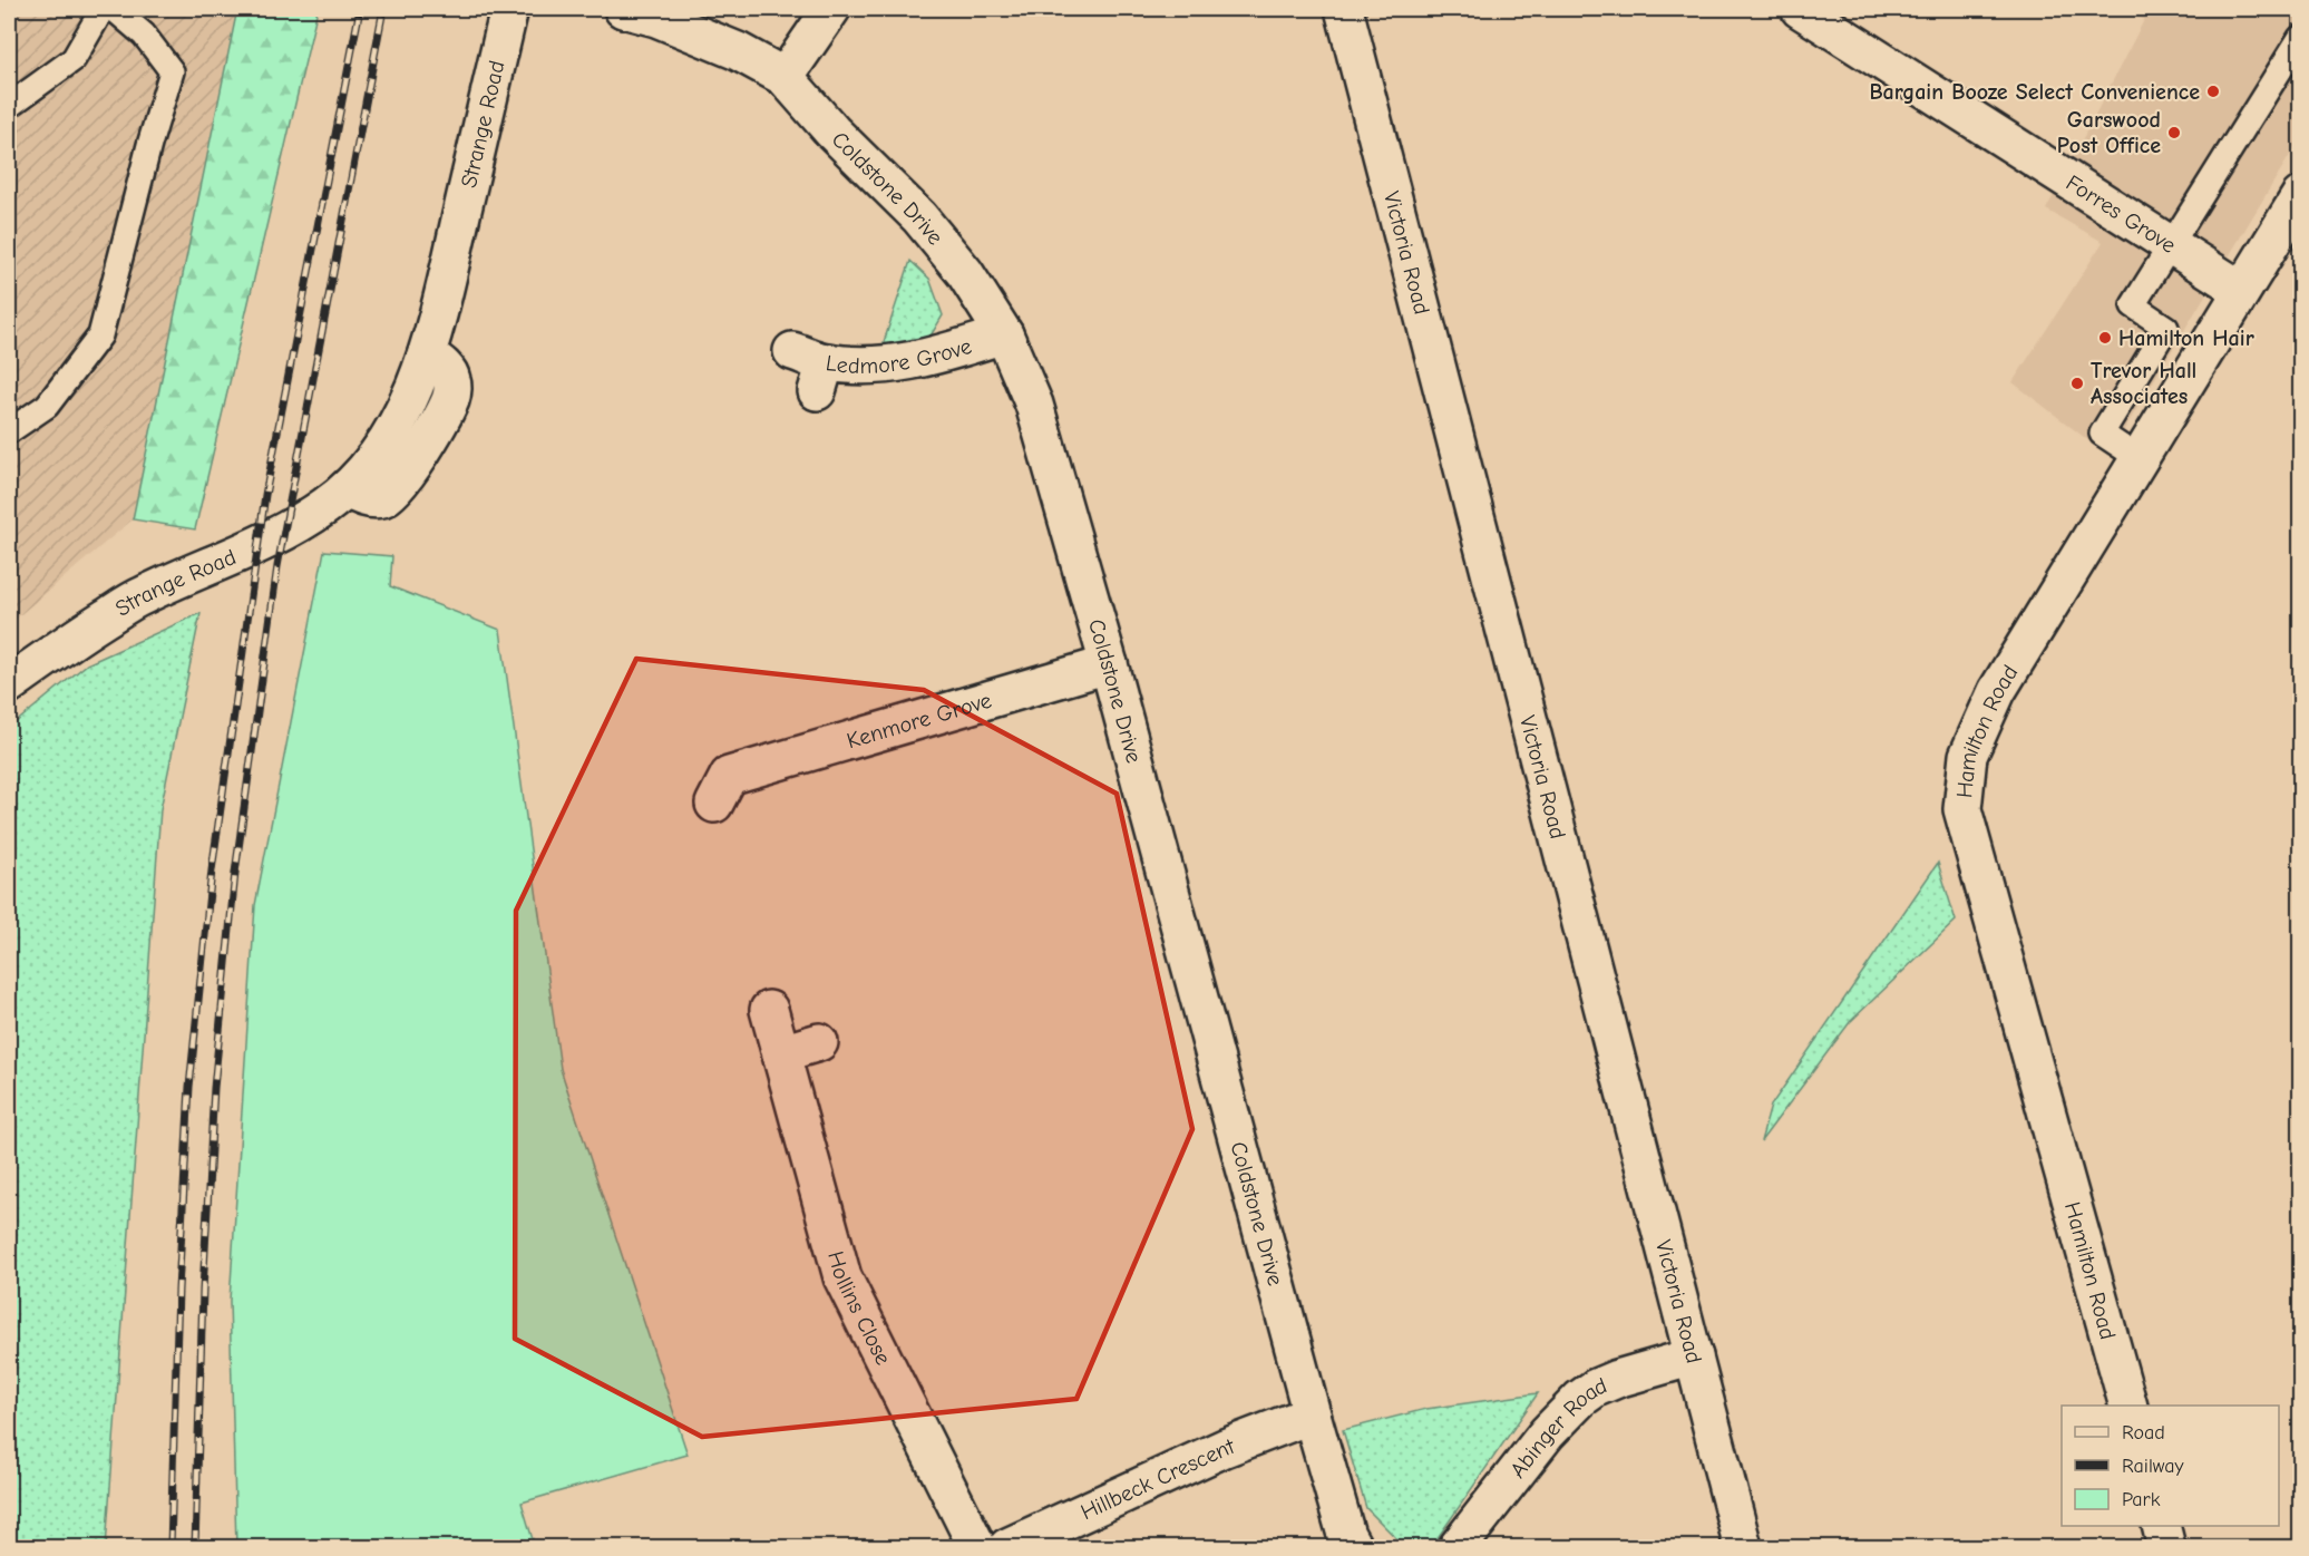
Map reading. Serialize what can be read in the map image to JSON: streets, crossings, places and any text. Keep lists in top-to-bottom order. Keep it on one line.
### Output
{"streets":{"street":["Strange Road","Coldstone Drive","Forres Grove","Victoria Road","Ledmore Grove","Kenmore Grove","Hamilton Road","Hollins Close","Abinger Road","Hillbeck Crescent"]},"crossings":[["Coldstone Drive","Ledmore Grove"],["Coldstone Drive","Kenmore Grove"],["Coldstone Drive","Hillbeck Crescent"],["Forres Grove","Hamilton Road"],["Victoria Road","Abinger Road"]],"places":["Bargain Booze Select Convenience","Garswood Post Office","Hamilton Hair","Trevor Hall Associates"],"legend":["Road","Railway","Park"]}
